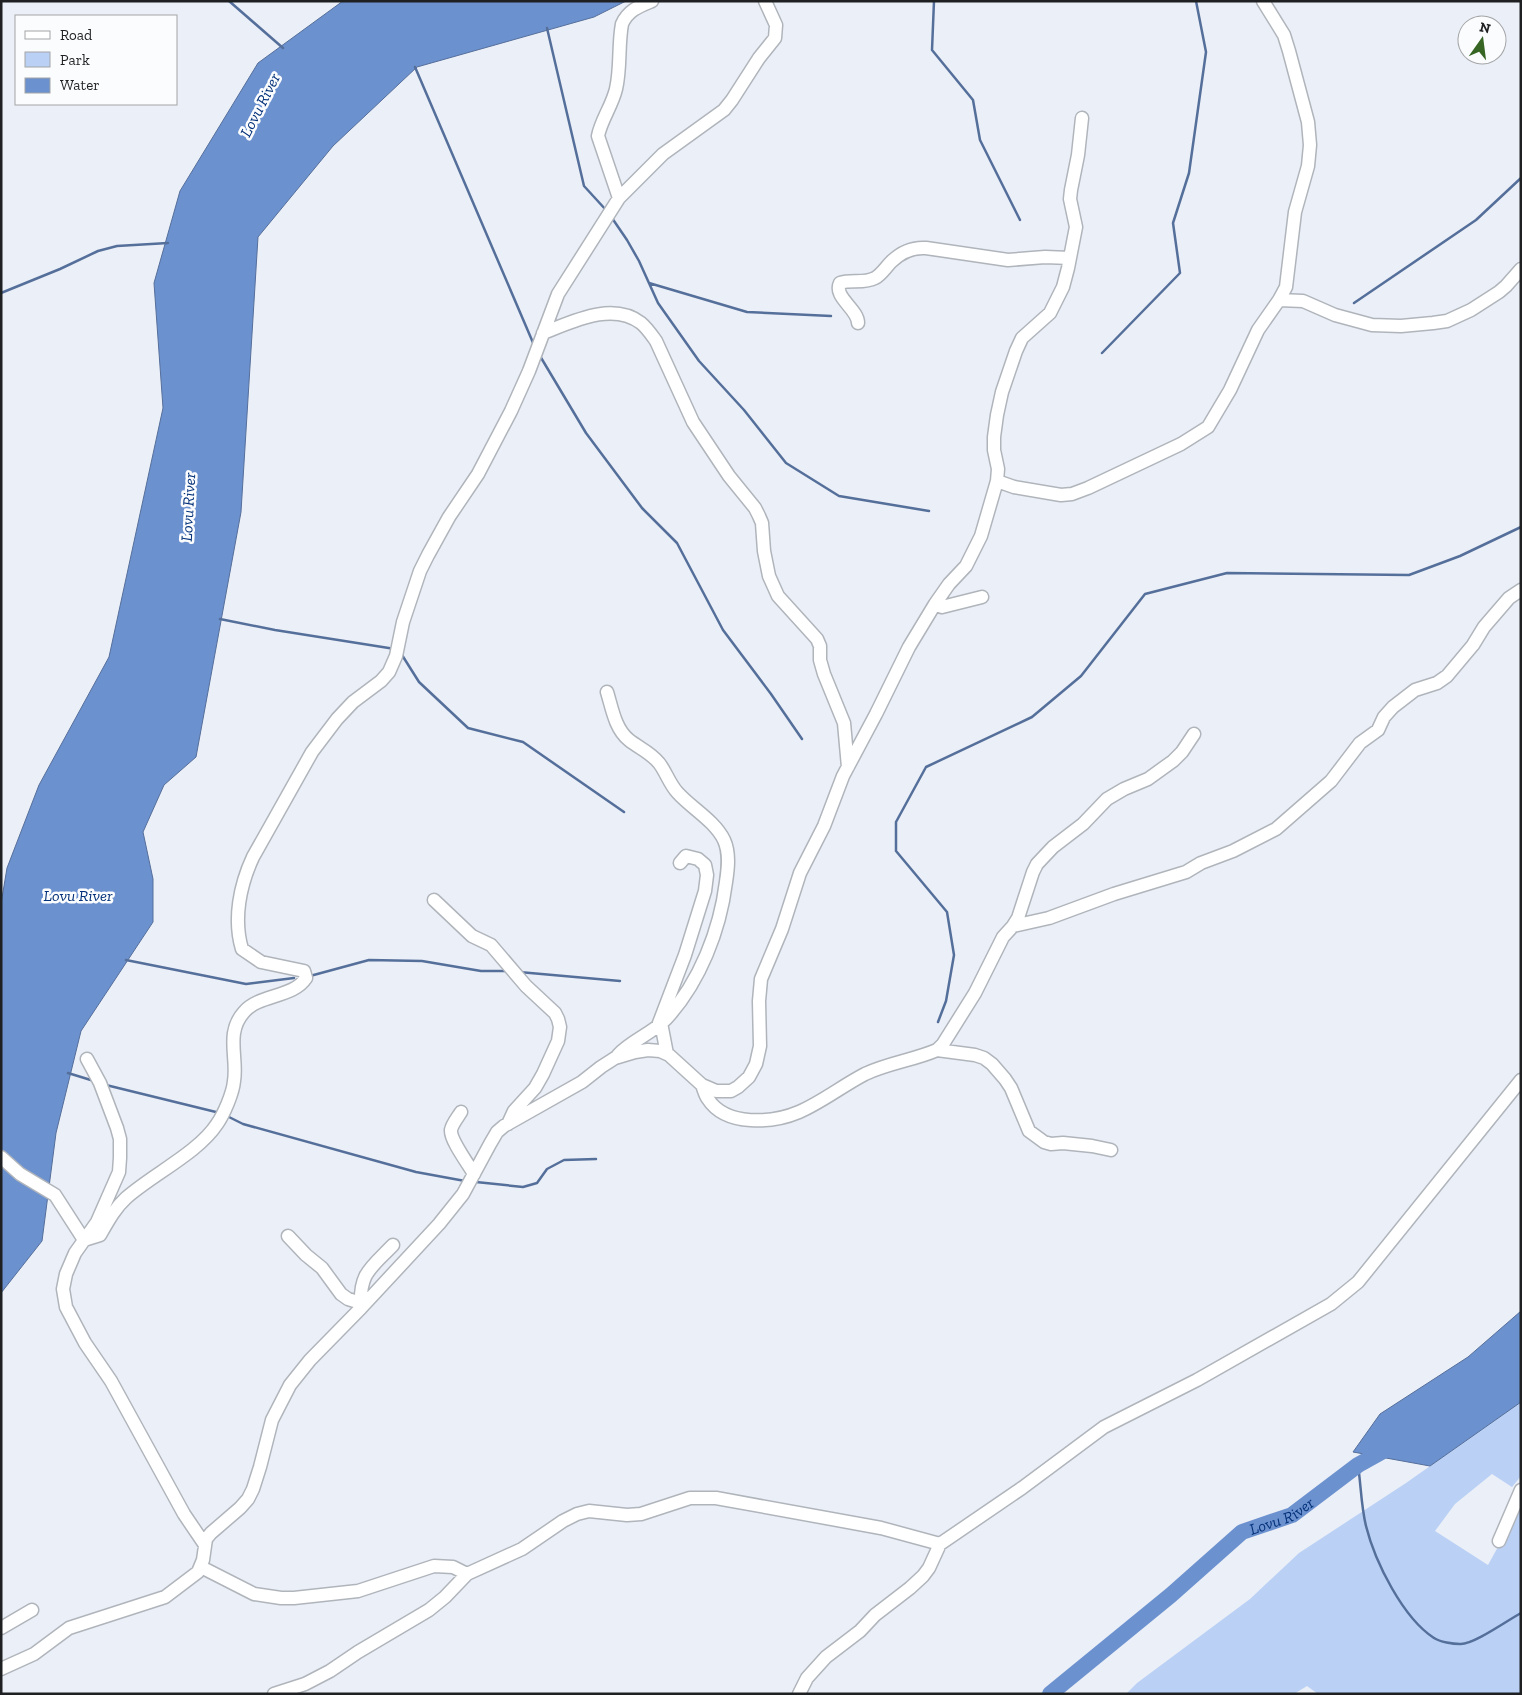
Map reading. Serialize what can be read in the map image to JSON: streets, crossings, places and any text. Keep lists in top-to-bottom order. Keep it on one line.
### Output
{"water":["Lovu River"],"legend":["Road","Park","Water"],"north":"top"}
